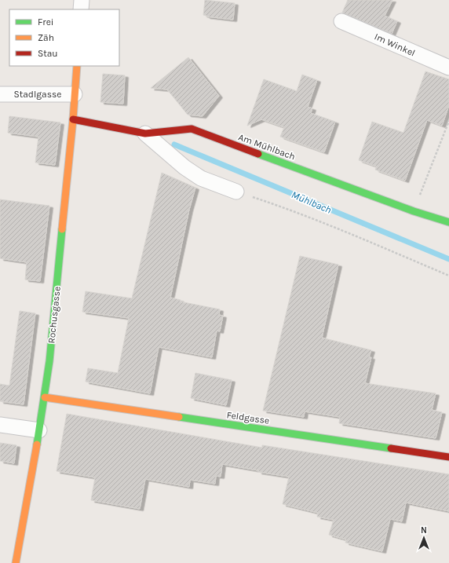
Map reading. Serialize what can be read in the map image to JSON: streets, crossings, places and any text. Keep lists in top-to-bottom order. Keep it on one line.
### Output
{"streets":{"street":["Im Winkel","Stadlgasse","Am Mühlbach","Rochusgasse","Feldgasse"]},"crossings":[["Stadlgasse","Rochusgasse"],["Am Mühlbach","Rochusgasse"],["Rochusgasse","Feldgasse"]],"water":["Mühlbach"],"legend":["Frei","Zäh","Stau"],"north":"top"}
